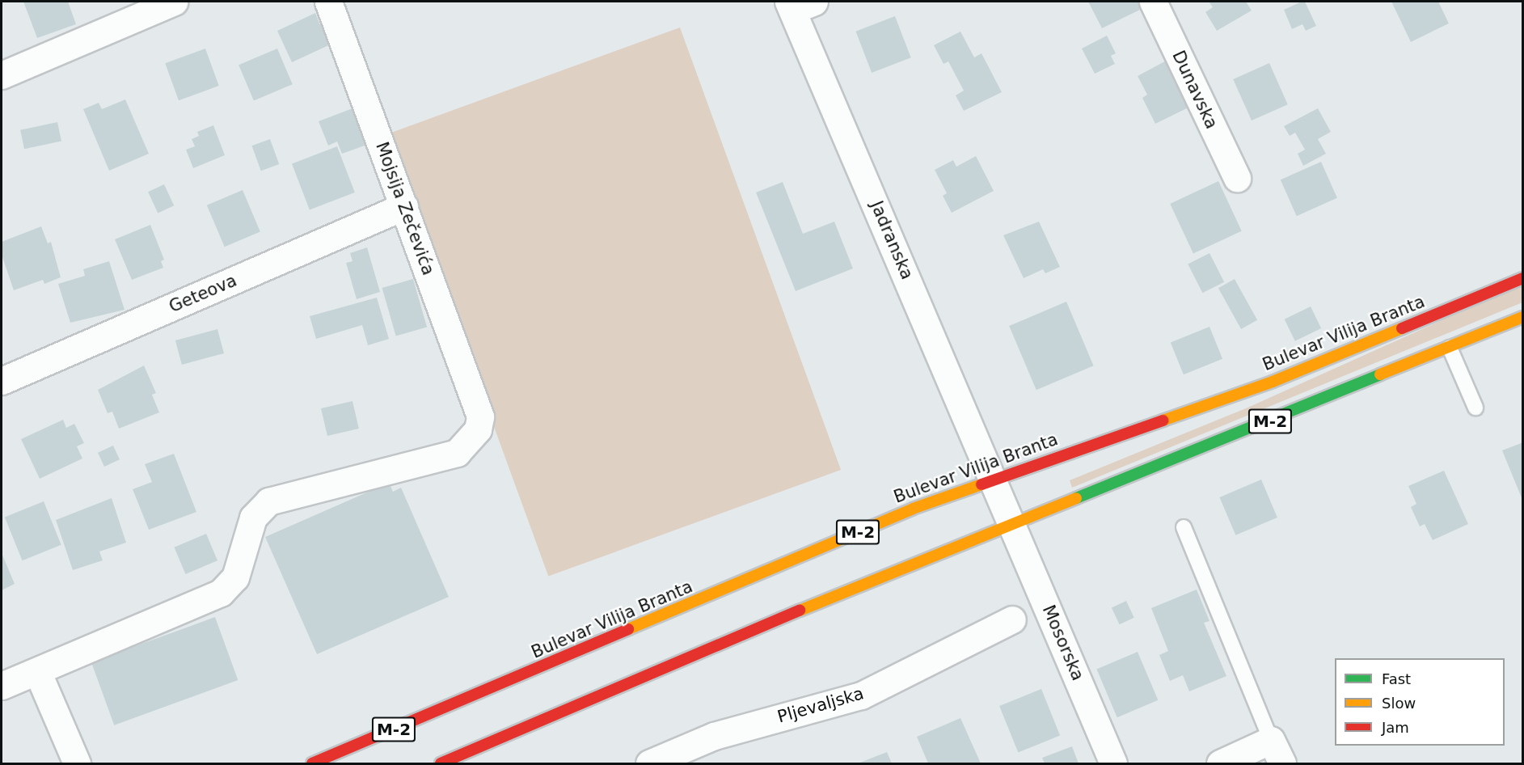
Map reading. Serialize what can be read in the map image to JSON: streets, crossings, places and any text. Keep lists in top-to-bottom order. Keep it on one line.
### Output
{"streets":{"main road":["Bulevar Vilija Branta","M-2"],"street":["Dunavska","Mojsija Zečevića","Jadranska","Geteova","Mosorska","Pljevaljska"]},"crossings":[["Mojsija Zečevića","Geteova"],["Jadranska","Bulevar Vilija Branta"],["Jadranska","M-2"],["Jadranska","Mosorska"],["M-2","Mosorska"]],"legend":["Fast","Slow","Jam"]}
